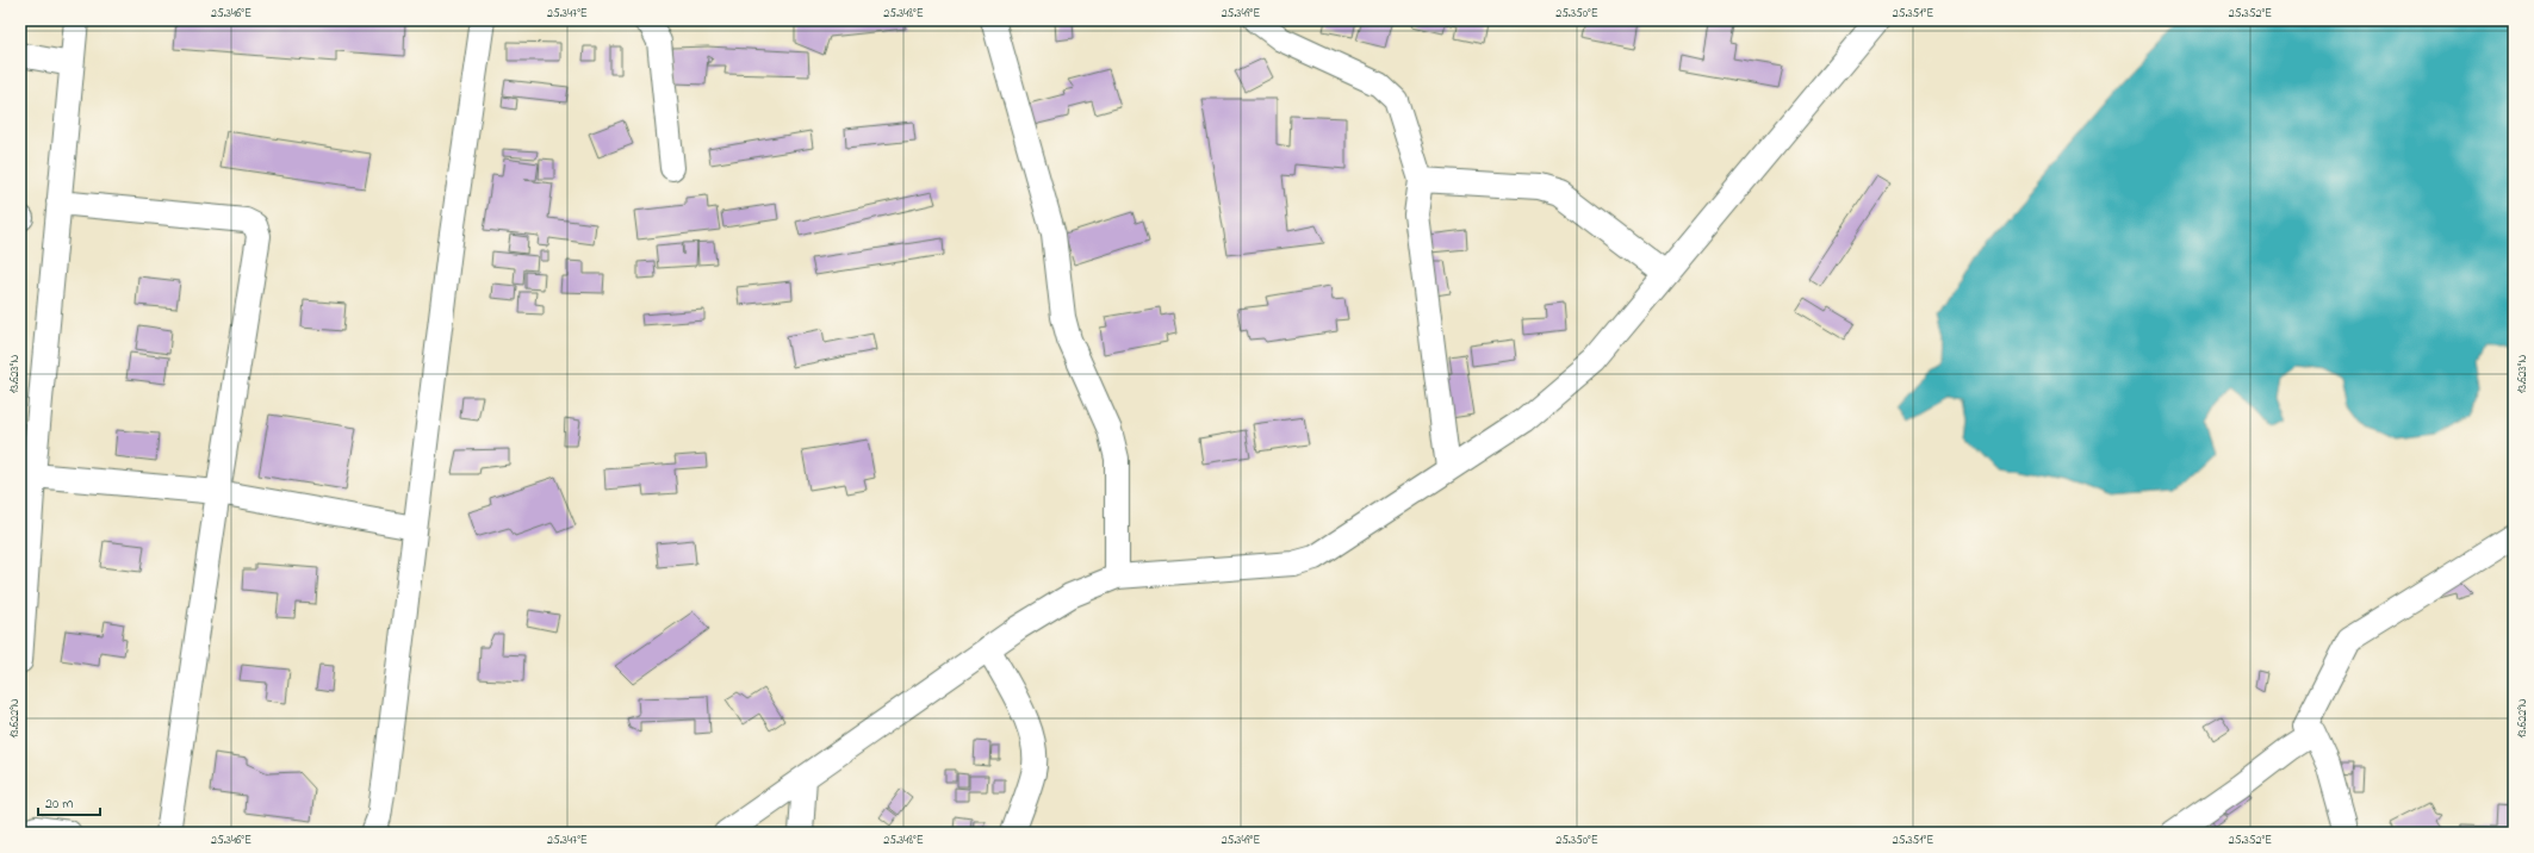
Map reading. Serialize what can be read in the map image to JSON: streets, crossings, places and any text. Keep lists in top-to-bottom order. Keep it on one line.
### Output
{"scale_bar":"20 m","coordinates":["25.346°E","25.347°E","25.348°E","25.349°E","25.350°E","25.351°E","25.352°E","13.623°N","13.622°N"]}
